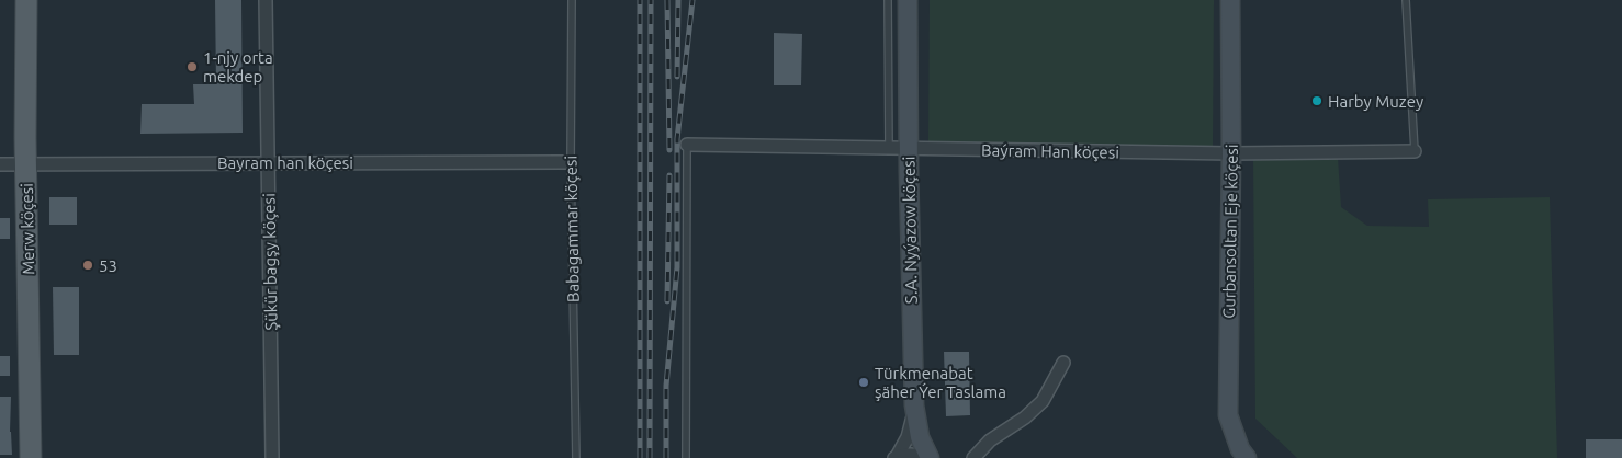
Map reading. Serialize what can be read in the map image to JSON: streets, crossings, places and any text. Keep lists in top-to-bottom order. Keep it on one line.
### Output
{"streets":{"main road":["Merw köçesi"],"street":["Baýram Han köçesi","Bayram han köçesi","S.A. Nyýazow köçesi","Gurbansoltan Eje köçesi","Şükür bagşy köçesi"],"lane":["Babagammar köçesi"]},"crossings":[["Baýram Han köçesi","S.A. Nyýazow köçesi"],["Baýram Han köçesi","Gurbansoltan Eje köçesi"],["Bayram han köçesi","Merw köçesi"],["Bayram han köçesi","Babagammar köçesi"],["Bayram han köçesi","Şükür bagşy köçesi"]],"places":["1-njy orta mekdep","Harby Muzey","53","Türkmenabat şäher Ýer Taslama"]}
